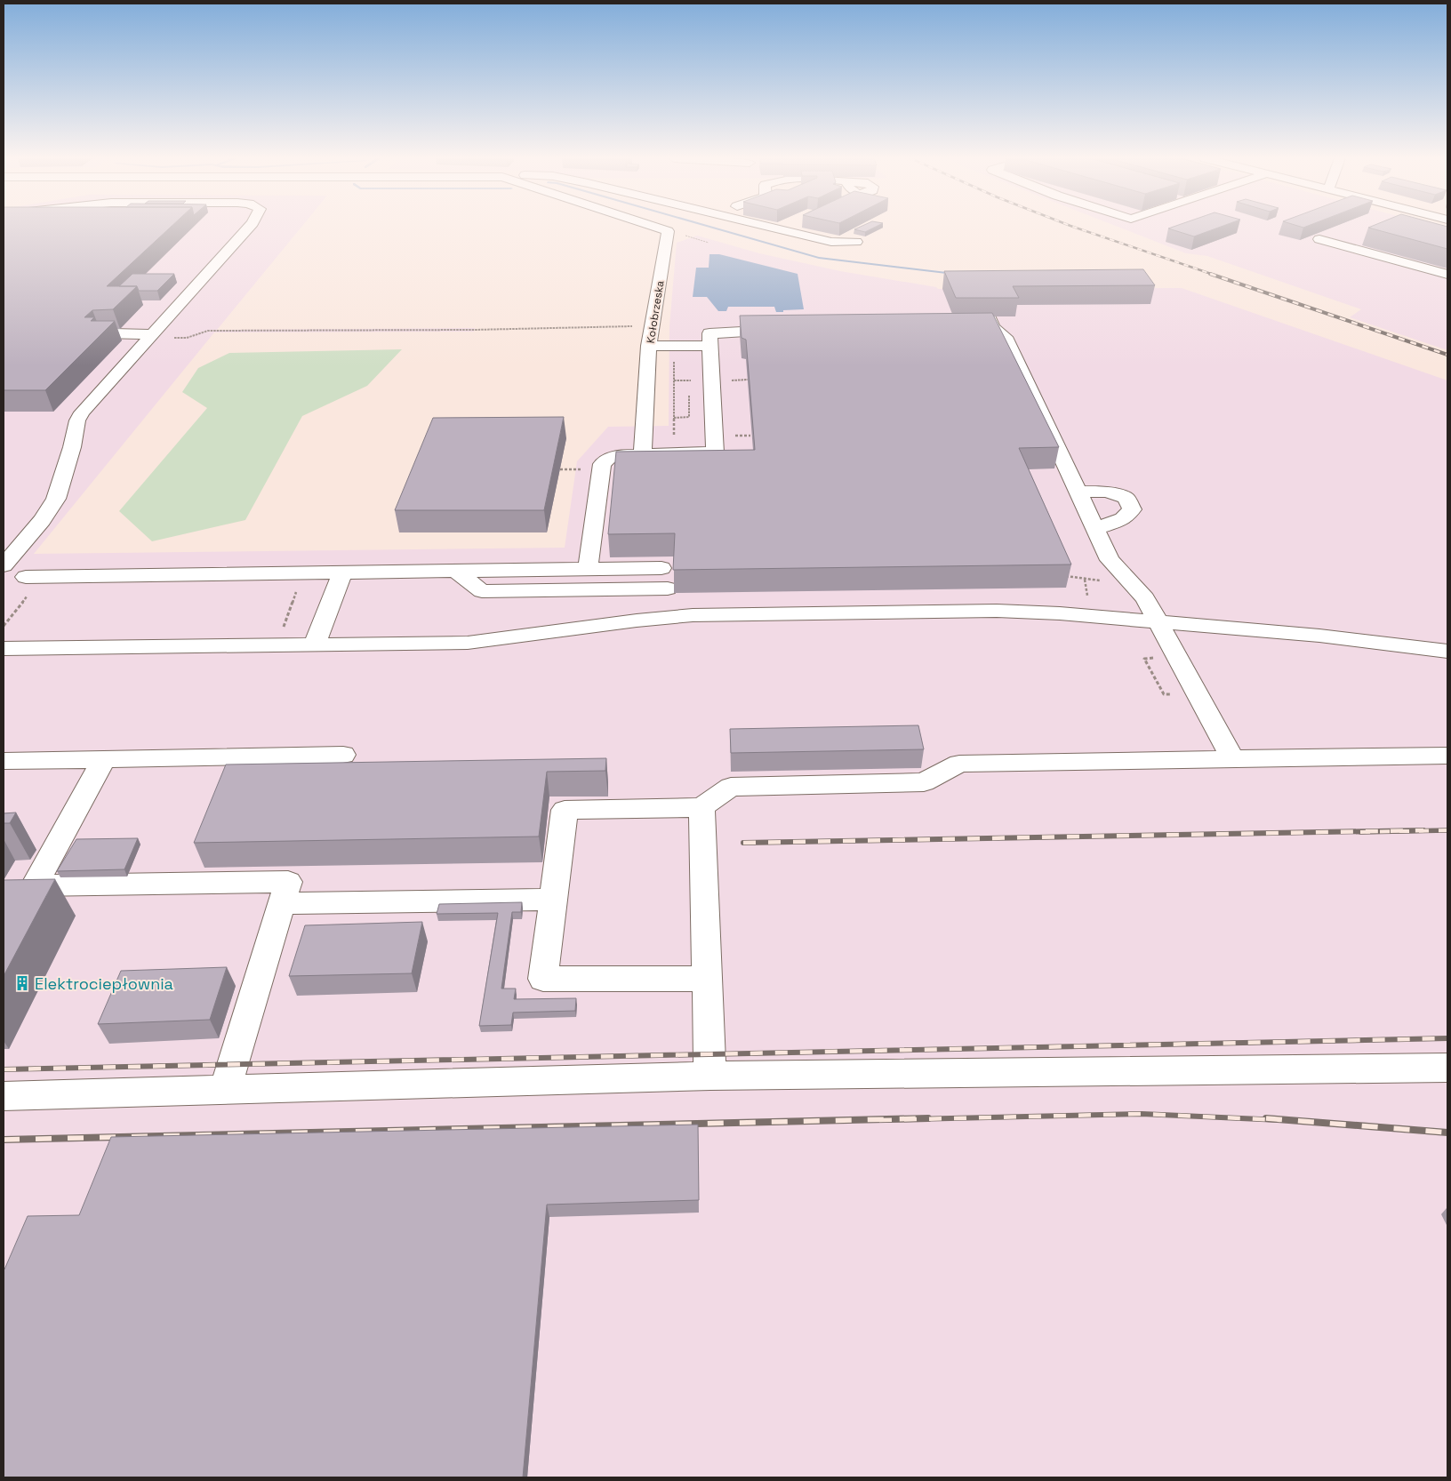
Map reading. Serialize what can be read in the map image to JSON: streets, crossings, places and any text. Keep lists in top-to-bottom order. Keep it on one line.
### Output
{"streets":{"street":["Kołobrzeska"]},"places":{"building":["Elektrociepłownia"]}}
